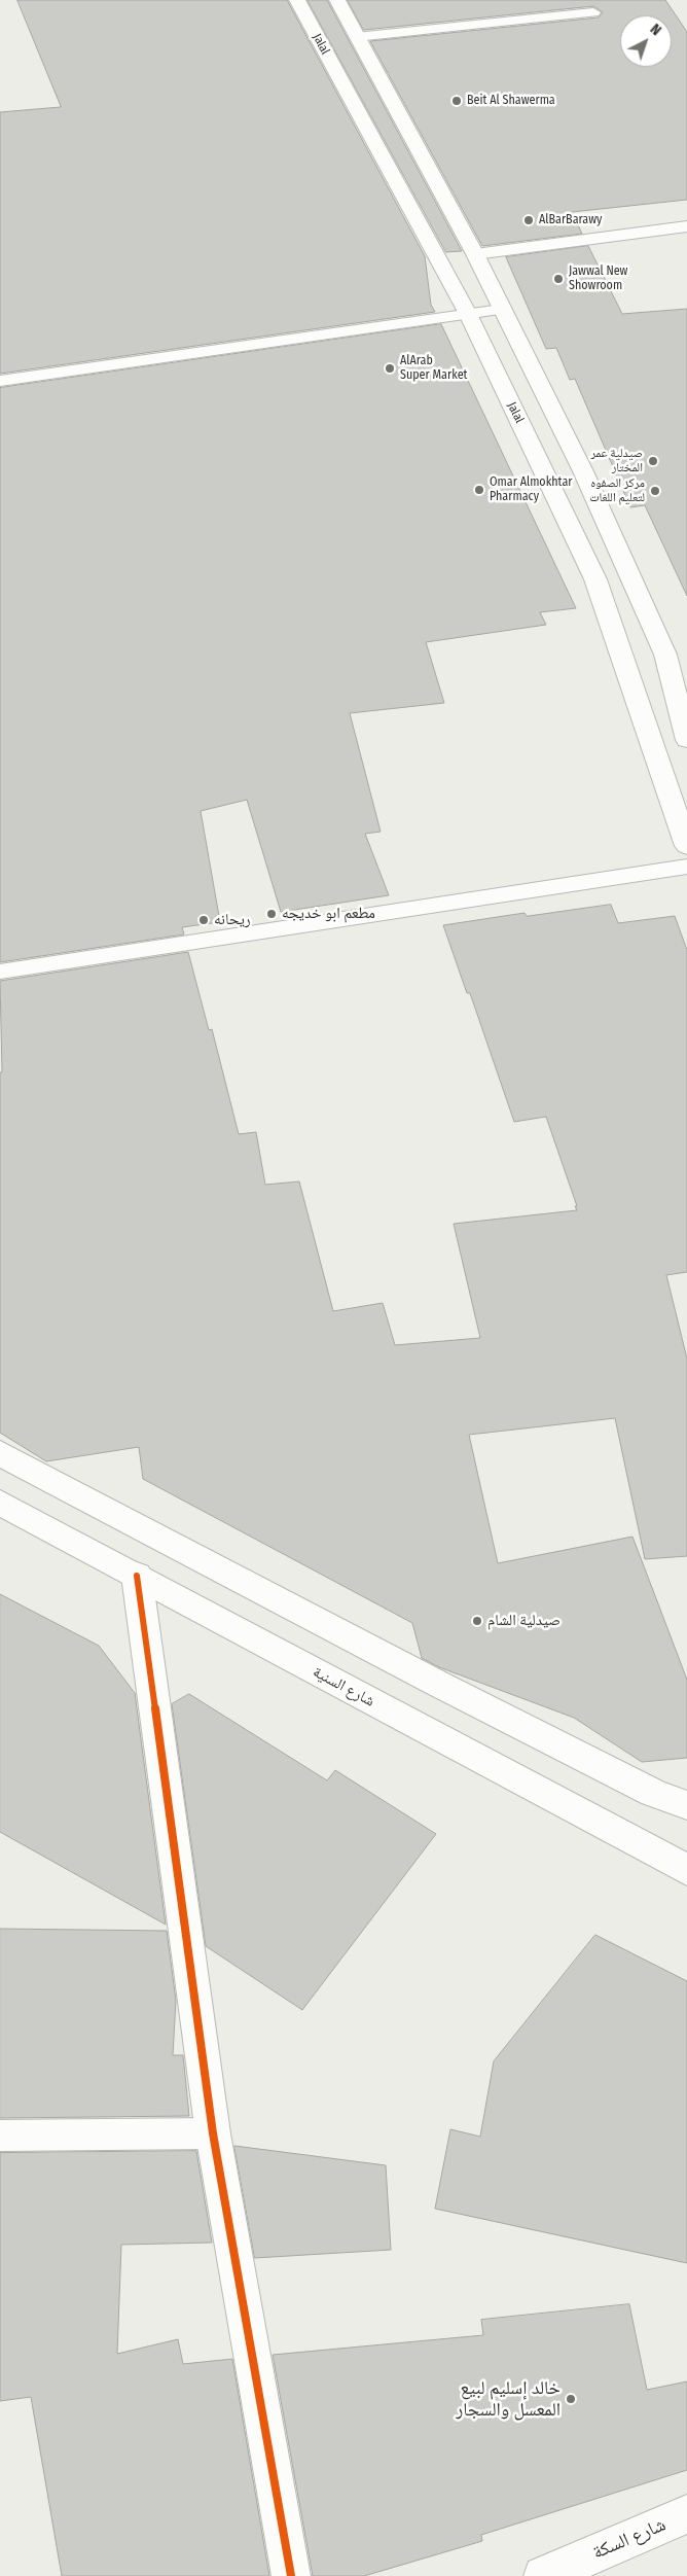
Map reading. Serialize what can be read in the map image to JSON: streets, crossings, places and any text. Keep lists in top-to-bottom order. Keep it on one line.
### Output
{"streets":{"main road":["Jalal","شارع السنية","شارع السكة"]},"places":["Beit Al Shawerma","AlBarBarawy","Jawwal New Showroom","AlArab Super Market","صيدلية عمر المختار","Omar Almokhtar Pharmacy","مركز الصفوه لتعليم اللغات","مطعم ابو خديجه","ريحانه","صيدلية الشام","خالد إسليم لبيع المعسل والسجار"],"north":"top right"}
